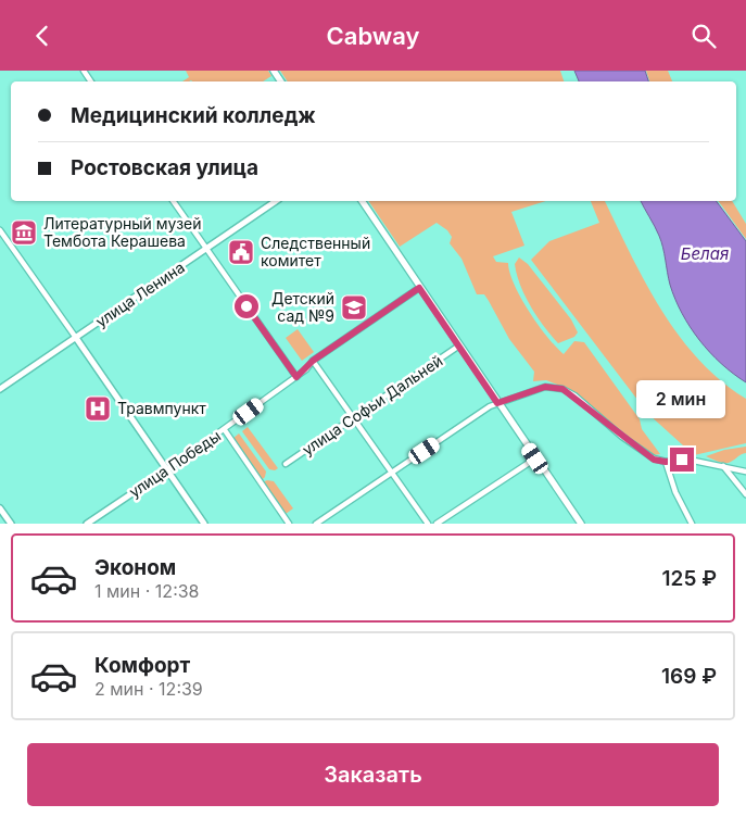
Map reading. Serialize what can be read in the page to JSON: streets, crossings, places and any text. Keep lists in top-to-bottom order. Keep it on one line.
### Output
{"streets":{"street":["улица Ленина","улица Софьи Дальней","улица Победы"]},"water":["Белая"],"places":{"museum":["Литературный музей Тембота Керашева"],"public building":["Следственный комитет"],"school or university":["Детский сад №9"],"hospital":["Травмпункт"]},"page":{"header":"Cabway","banner":["Медицинский колледж","Ростовская улица"],"bubble":"2 мин","list":[{"name":"Эконом","note":"1 мин · 12:38","value":"125 ₽"},{"name":"Комфорт","note":"2 мин · 12:39","value":"169 ₽"}],"buttons":"Заказать"}}
